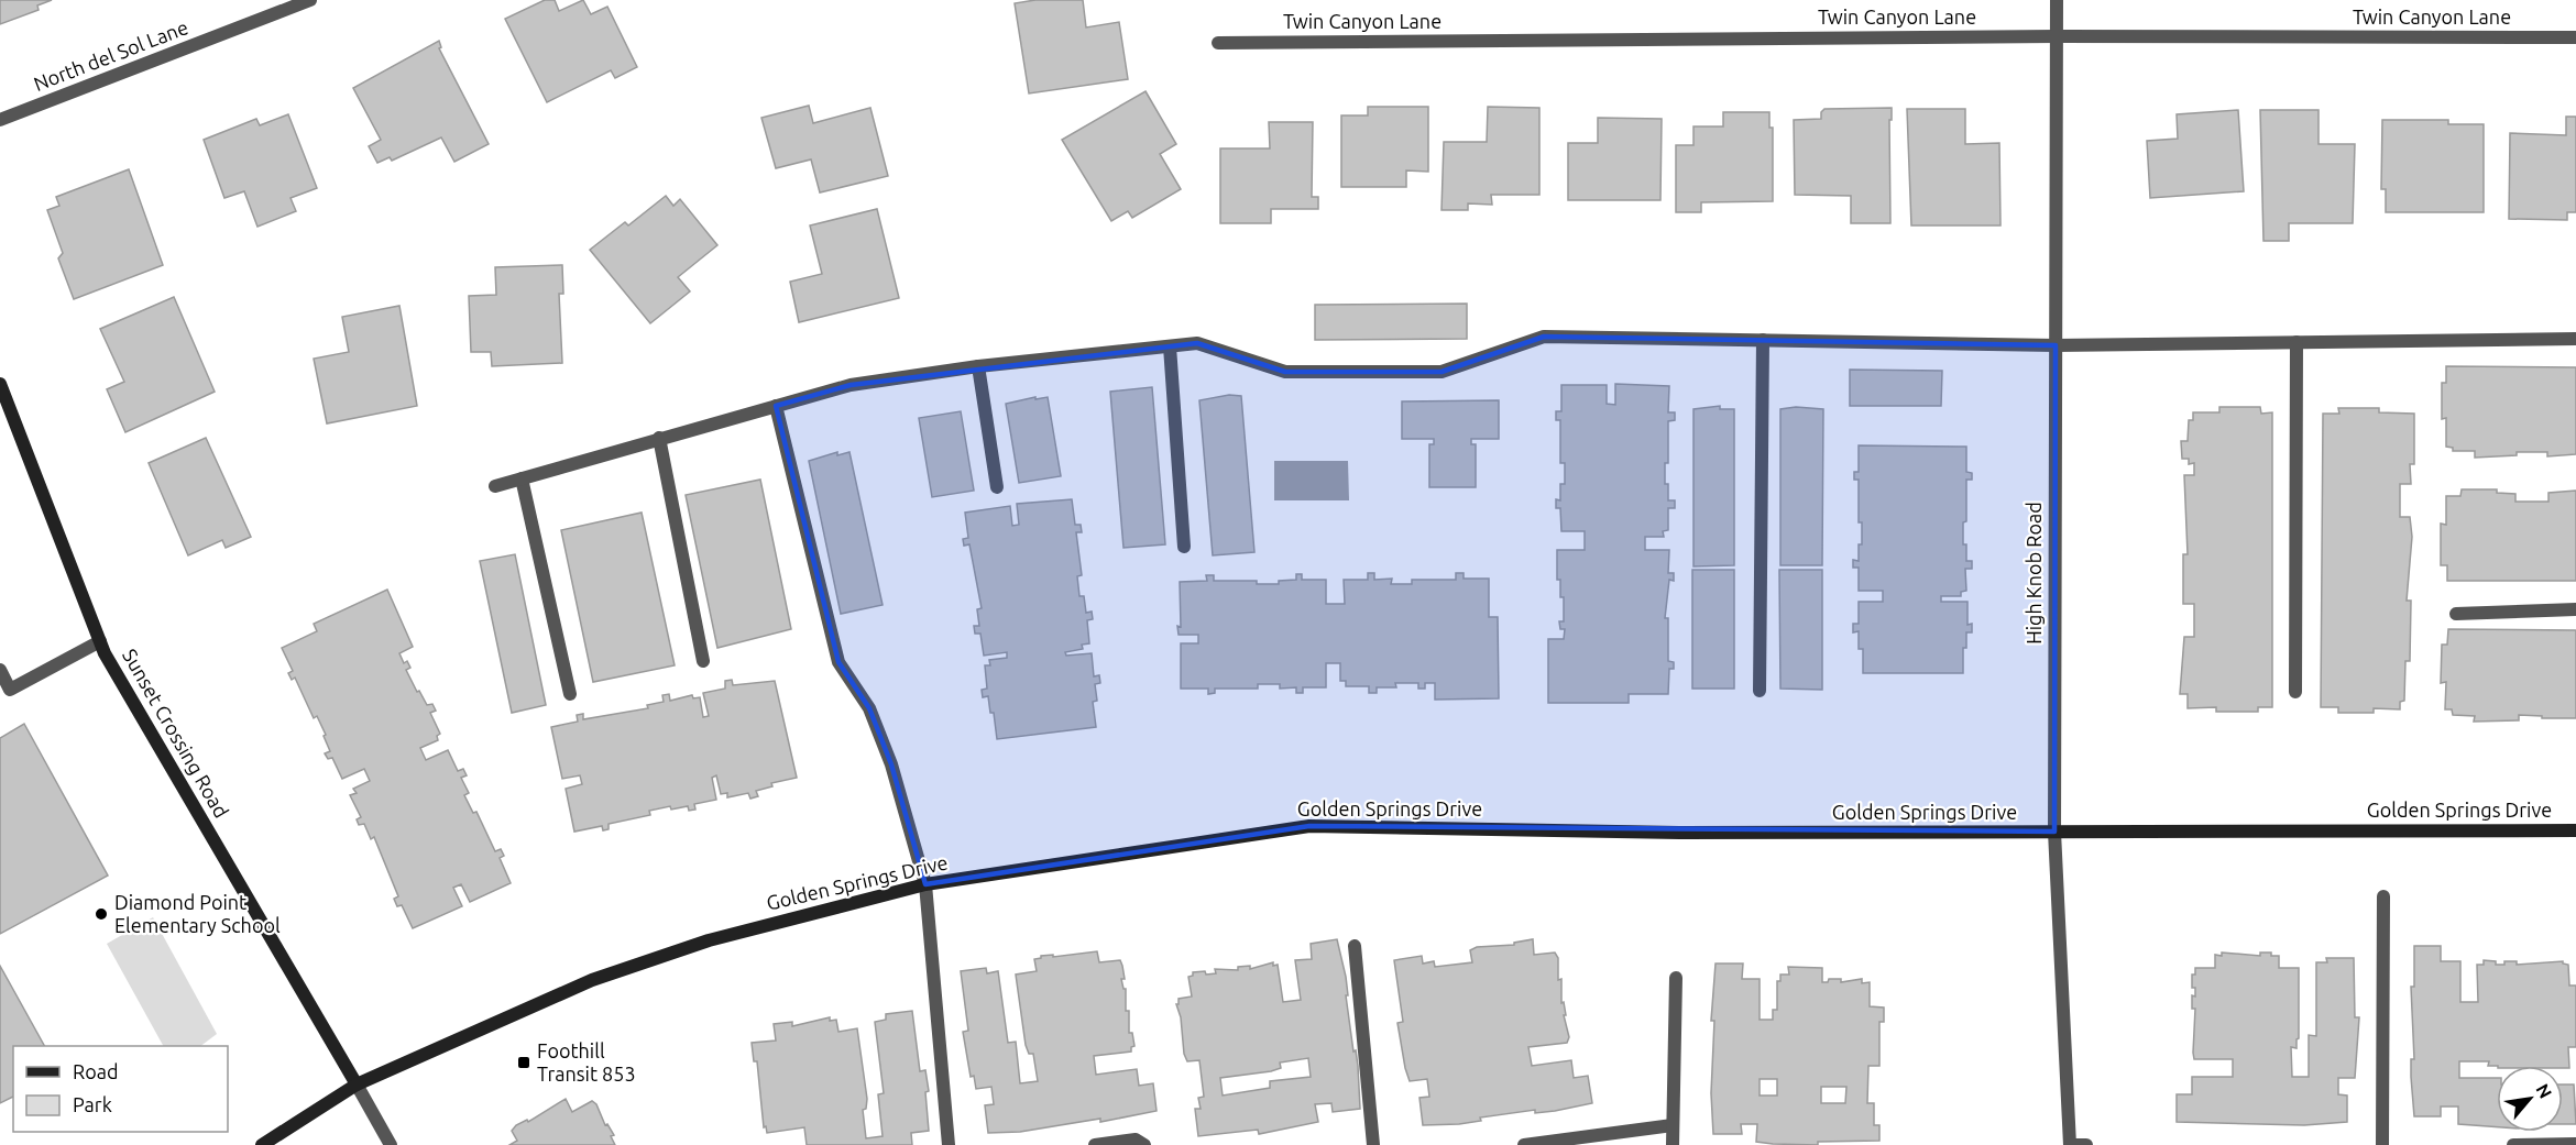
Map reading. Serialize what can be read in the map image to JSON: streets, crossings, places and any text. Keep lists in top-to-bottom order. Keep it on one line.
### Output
{"streets":{"main road":["Sunset Crossing Road","Golden Springs Drive"],"street":["Twin Canyon Lane","North del Sol Lane","High Knob Road"]},"crossings":[["Twin Canyon Lane","High Knob Road"],["High Knob Road","Golden Springs Drive"],["Sunset Crossing Road","Golden Springs Drive"]],"places":{"other":["Diamond Point Elementary School"],"transit":["Foothill Transit 853"]},"legend":["Road","Park"],"north":"top right"}
